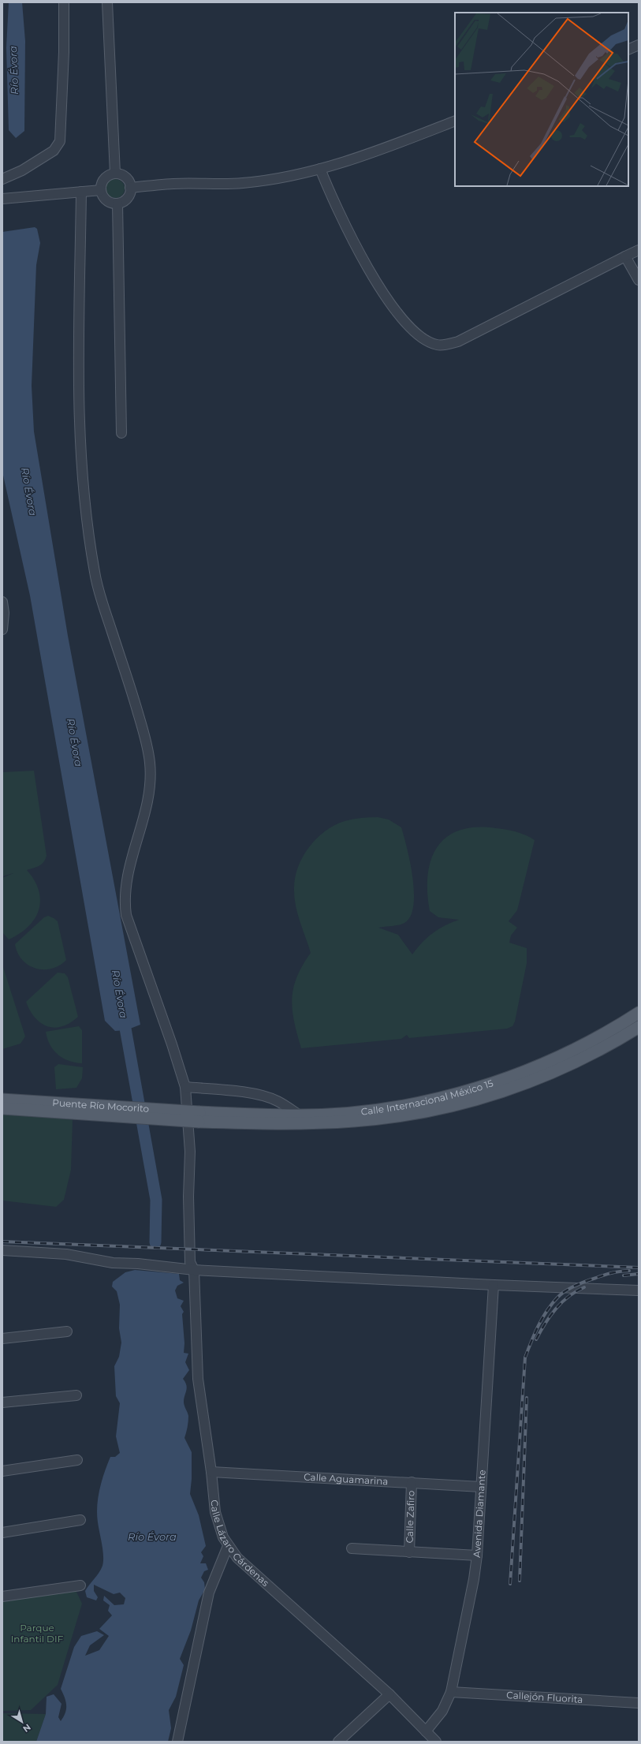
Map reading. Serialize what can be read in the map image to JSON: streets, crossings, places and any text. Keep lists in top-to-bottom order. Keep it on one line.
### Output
{"streets":{"main road":["Calle Internacional México 15","Puente Río Mocorito"],"street":["Calle Aguamarina","Avenida Diamante","Calle Zafiro","Calle Lázaro Cárdenas","Callejón Fluorita"]},"crossings":[["Calle Internacional México 15","Puente Río Mocorito"],["Calle Aguamarina","Avenida Diamante"],["Calle Aguamarina","Calle Zafiro"],["Calle Aguamarina","Calle Lázaro Cárdenas"],["Avenida Diamante","Calle Lázaro Cárdenas"],["Avenida Diamante","Callejón Fluorita"]],"water":["Río Évora"],"parks":["Parque Infantil DIF"],"north":"bottom right"}
